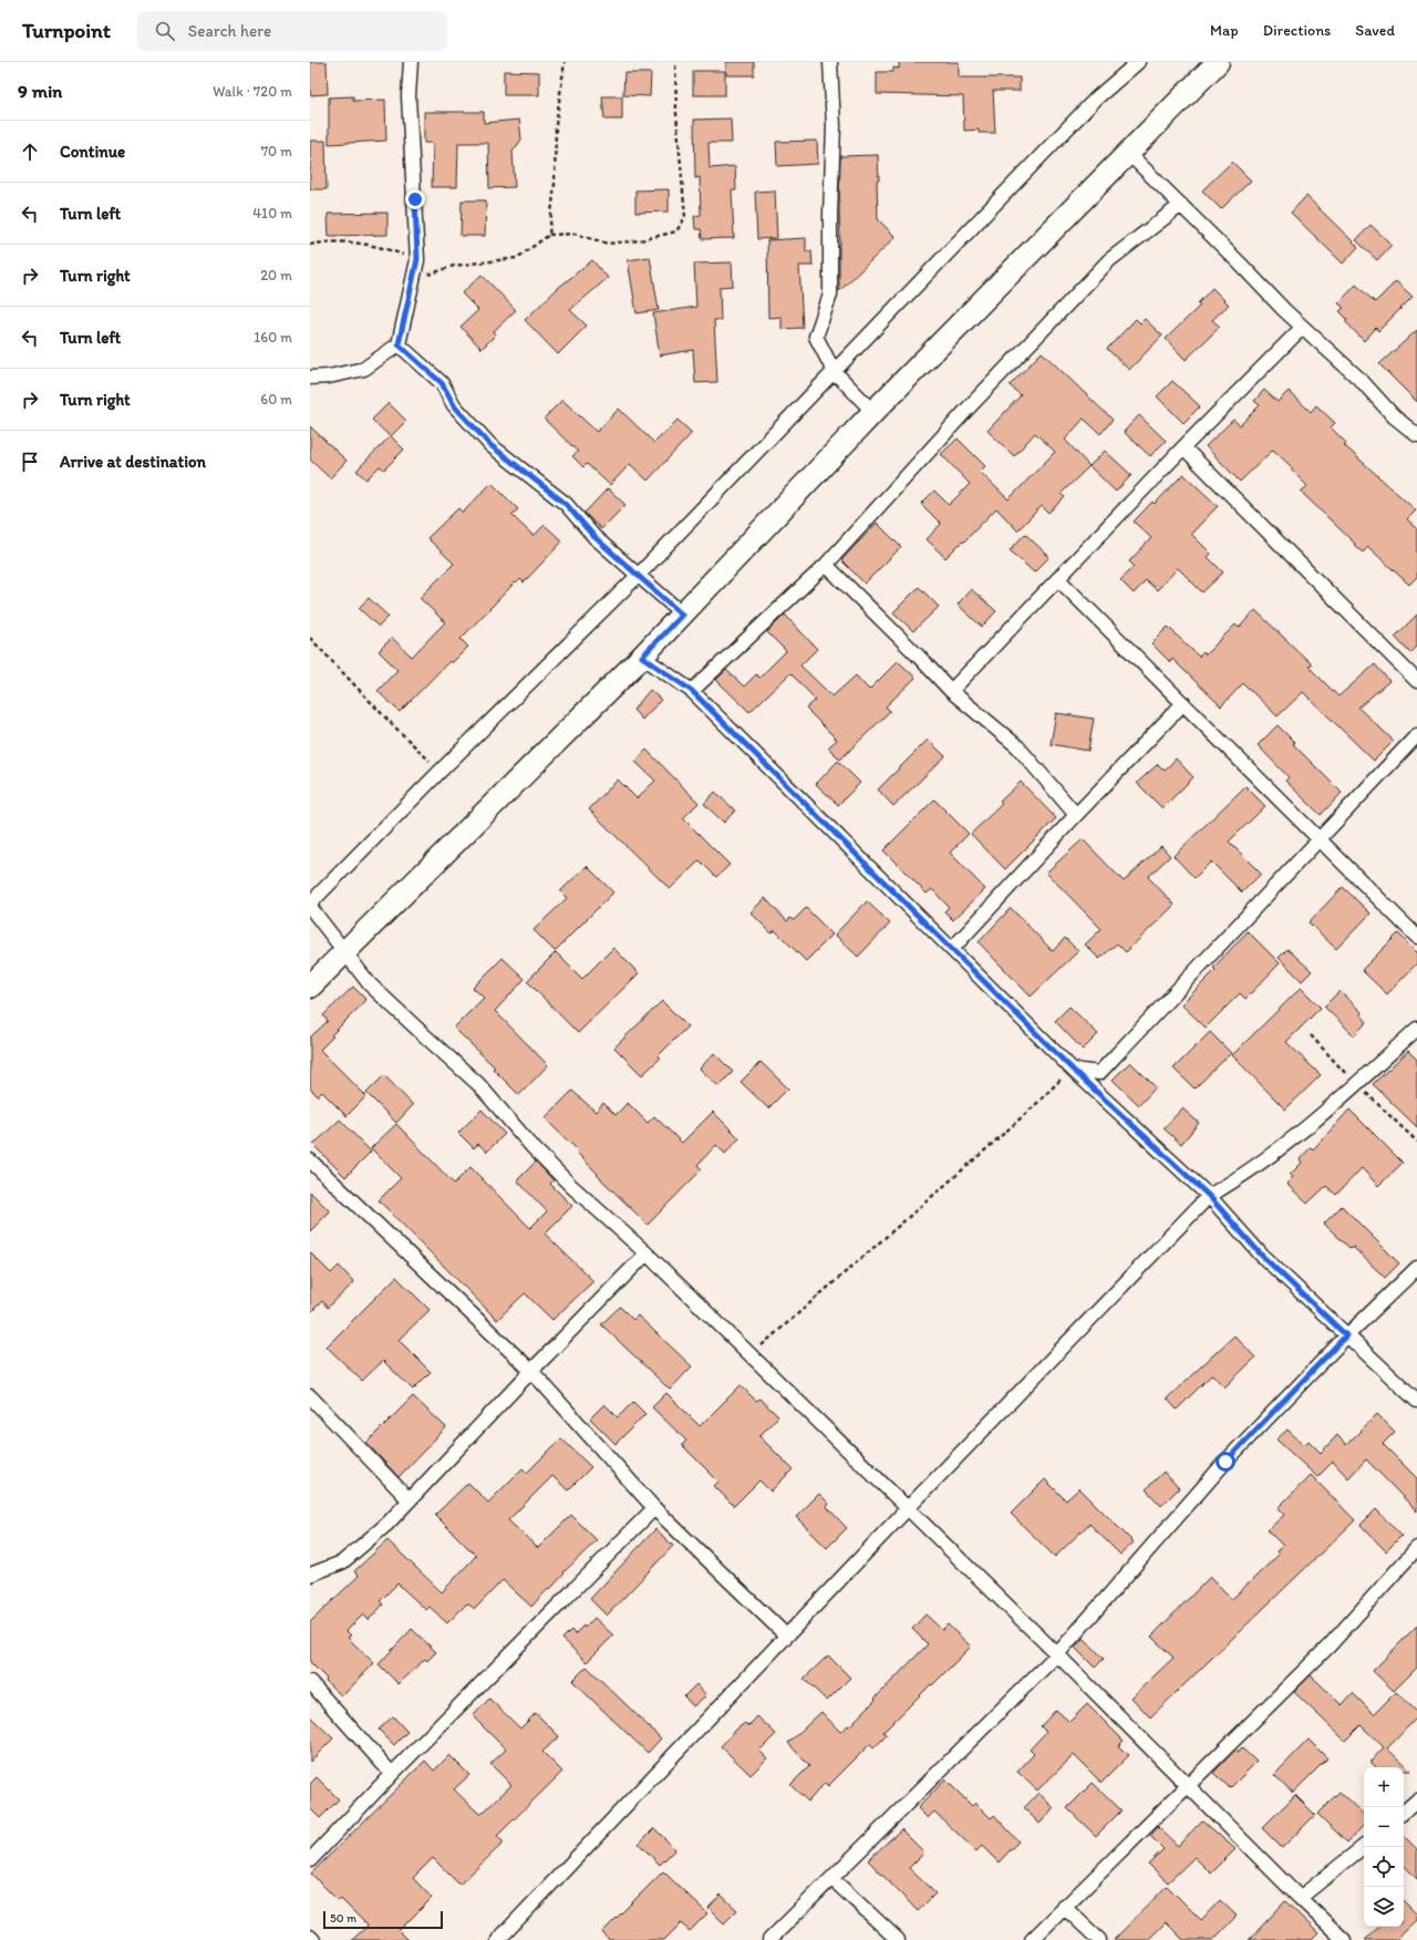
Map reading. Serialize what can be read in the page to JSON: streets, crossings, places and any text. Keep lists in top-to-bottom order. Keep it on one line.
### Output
{"scale_bar":"50 m","page":{"header":"Turnpoint","search":"Search here","nav":["Map","Directions","Saved"],"heading":["9 min","Walk · 720 m"],"list":[["Continue","70 m"],["Turn left","410 m"],["Turn right","20 m"],["Turn left","160 m"],["Turn right","60 m"],"Arrive at destination"],"map_buttons":["+","−"],"scale":"50 m"}}
